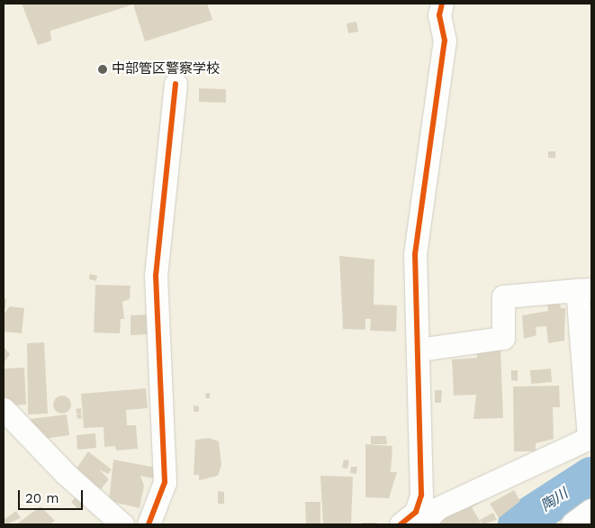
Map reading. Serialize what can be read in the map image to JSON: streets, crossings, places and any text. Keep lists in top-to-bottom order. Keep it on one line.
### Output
{"water":["陶川"],"places":["中部管区警察学校"],"scale_bar":"20 m"}
